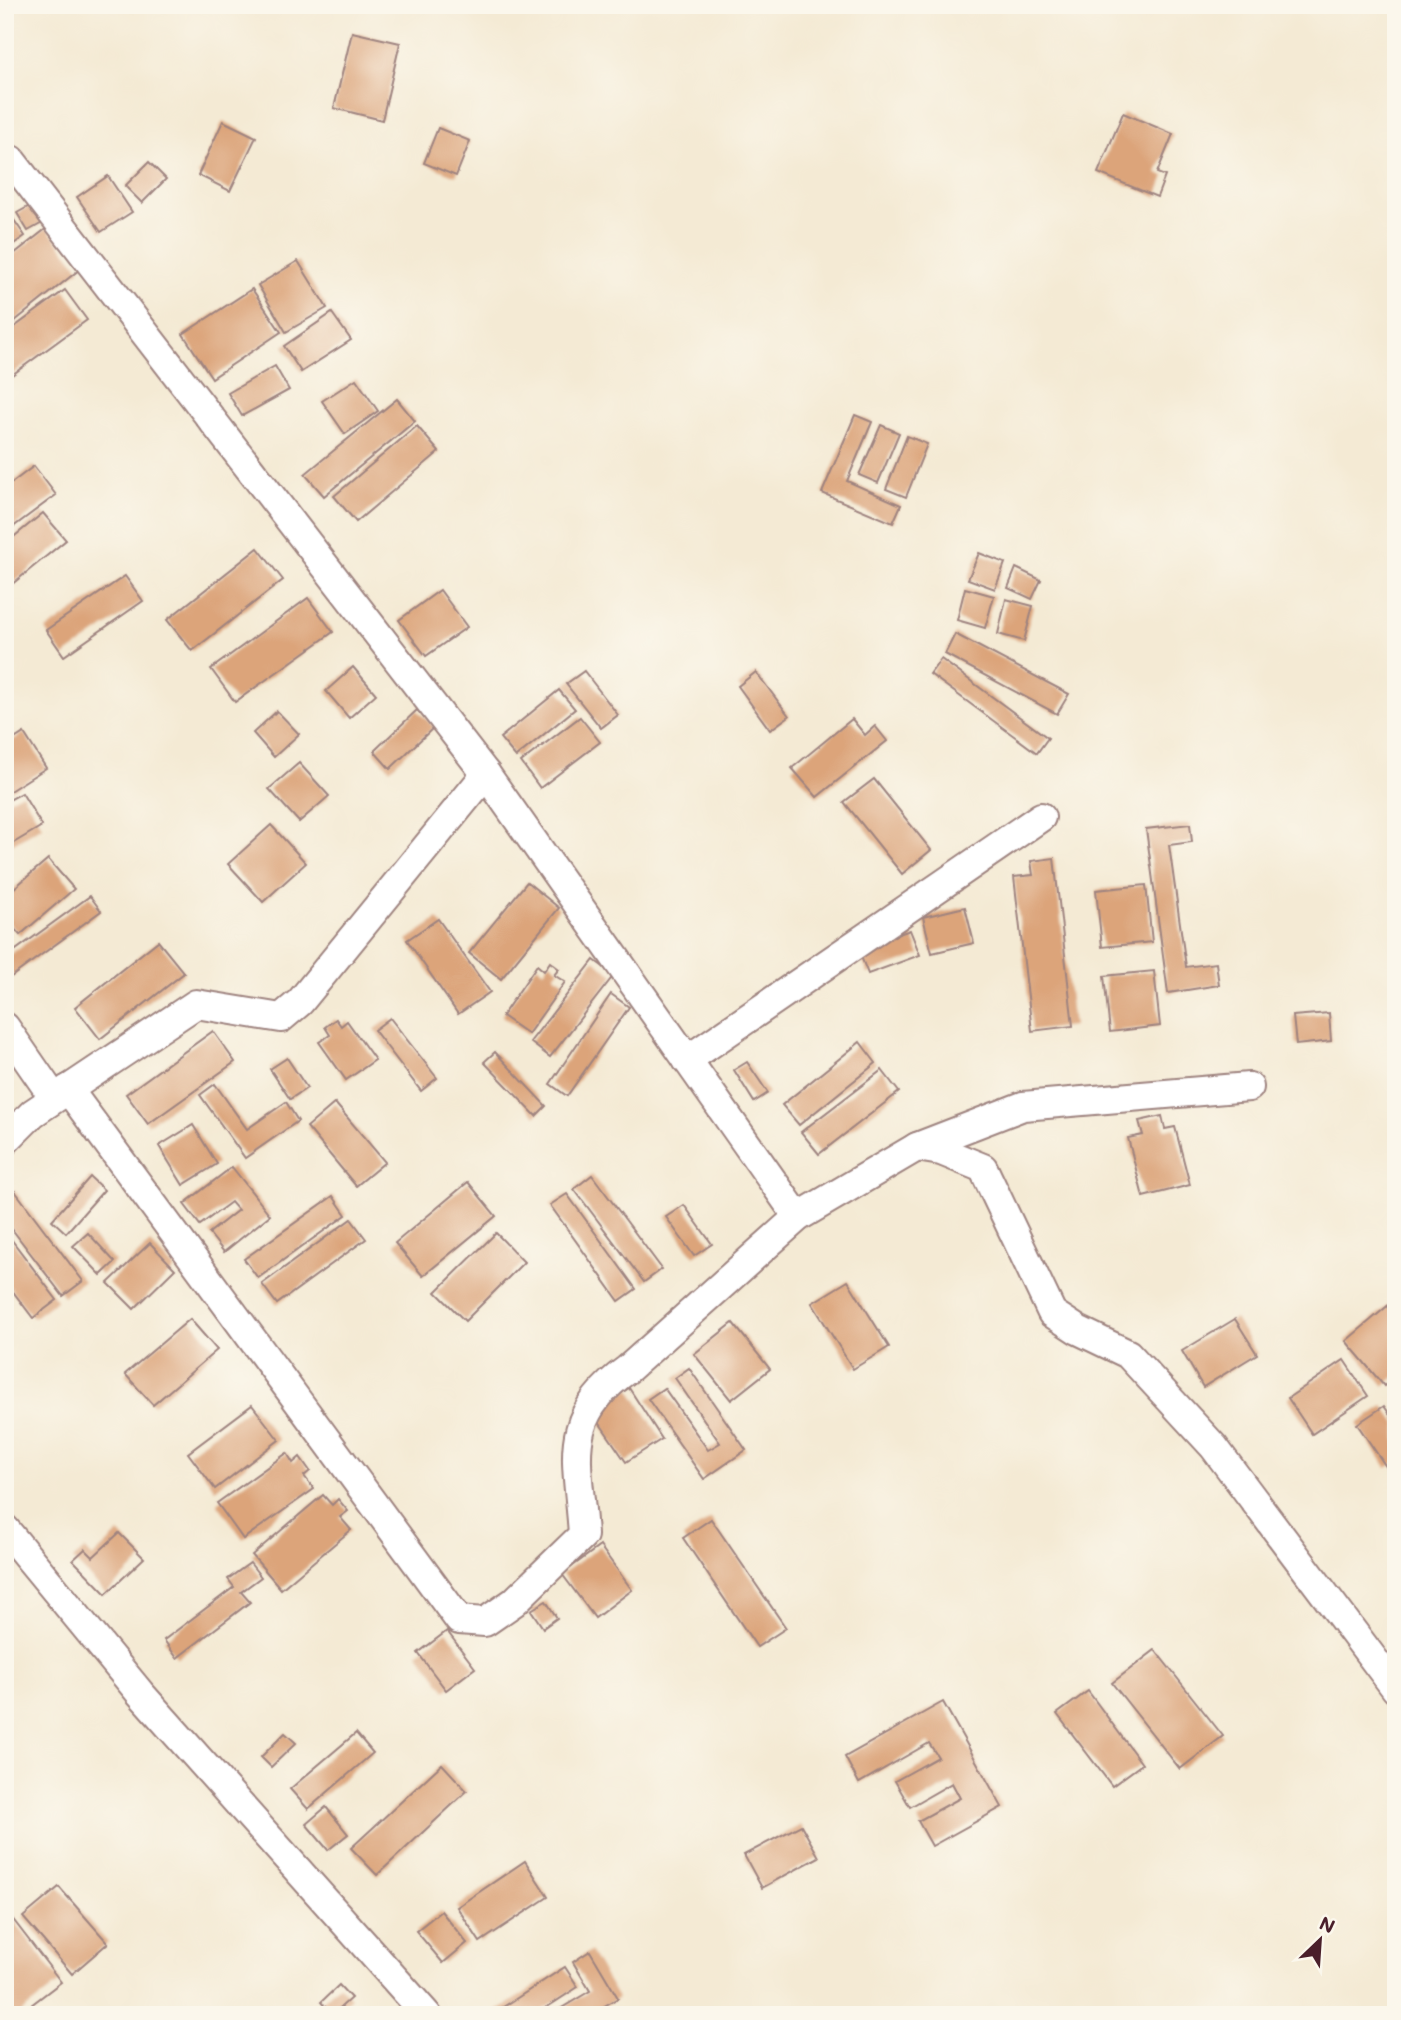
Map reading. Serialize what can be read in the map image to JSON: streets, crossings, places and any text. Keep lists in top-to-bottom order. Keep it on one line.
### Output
{"north":"top right"}
